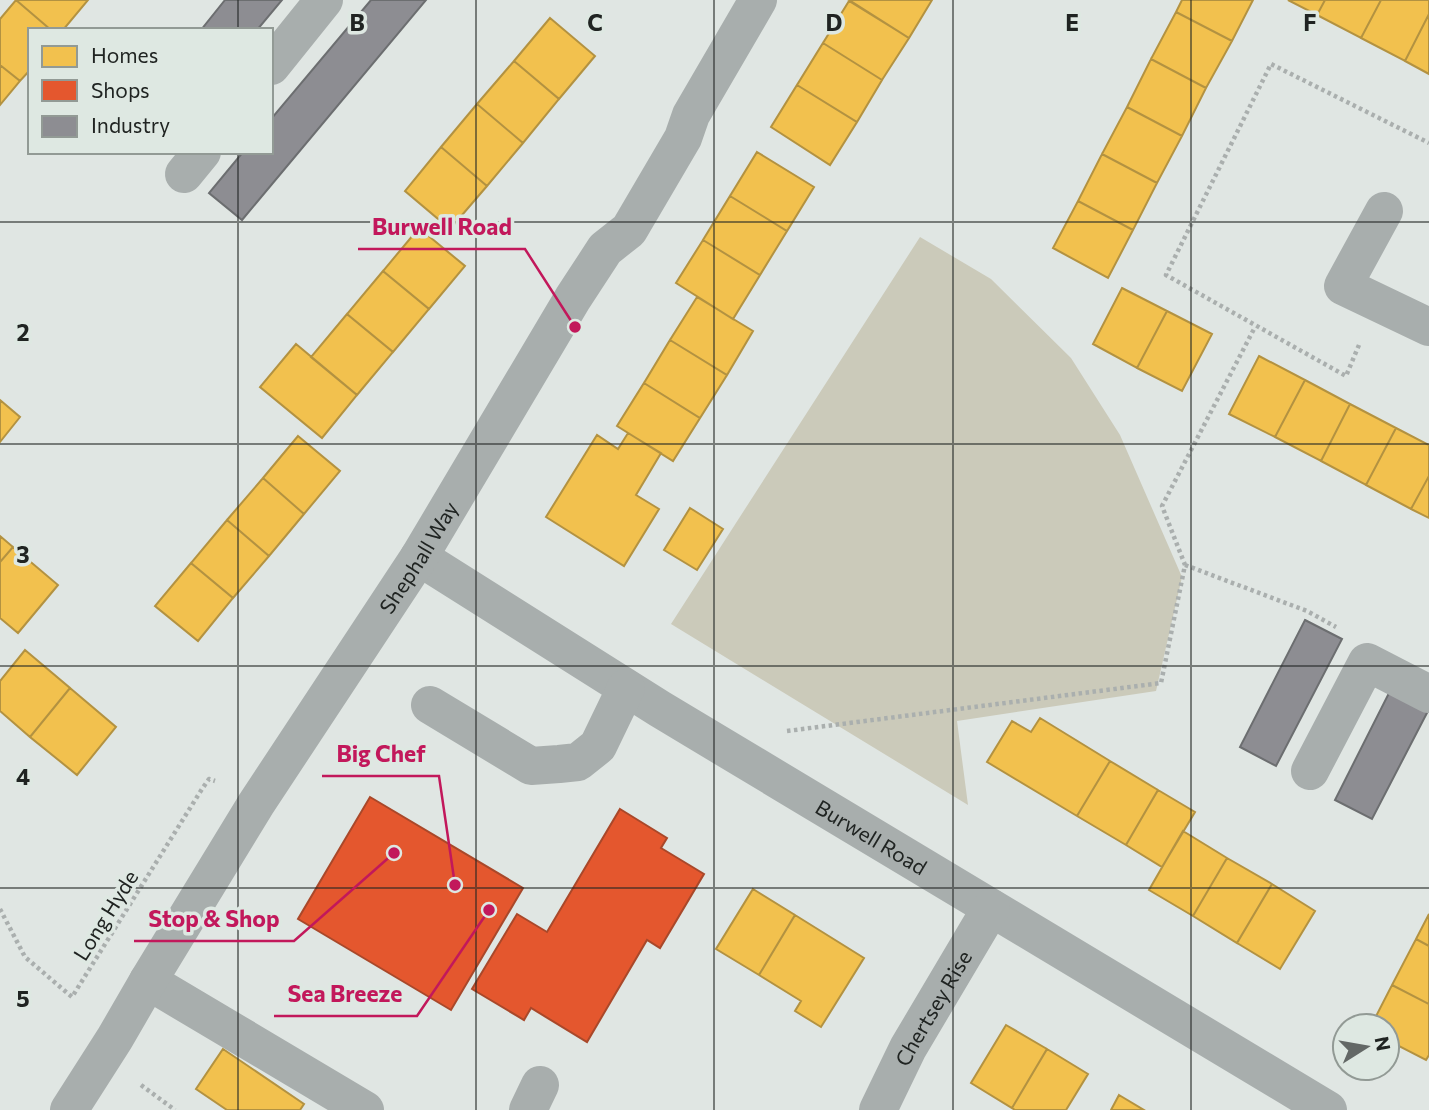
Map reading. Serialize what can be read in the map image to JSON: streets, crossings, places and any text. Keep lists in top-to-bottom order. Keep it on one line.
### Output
{"streets":{"street":["Shephall Way","Burwell Road","Chertsey Rise"],"path":["Long Hyde"]},"crossings":[["Shephall Way","Burwell Road"],["Burwell Road","Chertsey Rise"]],"places":["Burwell Road","Stop & Shop","Big Chef","Sea Breeze"],"legend":["Homes","Shops","Industry"],"north":"right","grid":{"columns":["B","C","D","E","F"],"rows":["2","3","4","5"]}}
